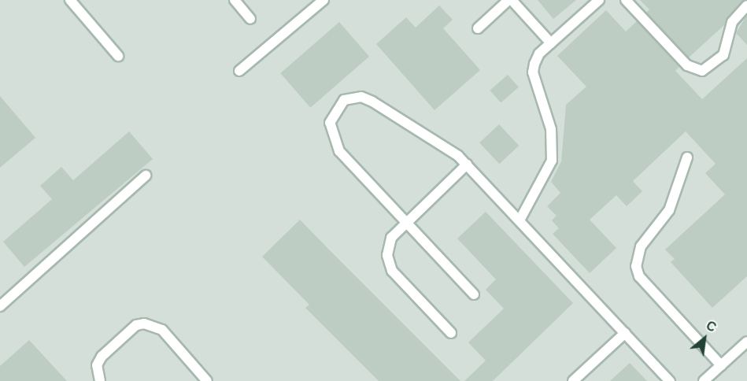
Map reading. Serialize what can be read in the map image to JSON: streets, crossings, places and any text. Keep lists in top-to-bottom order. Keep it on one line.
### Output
{"north":"top right"}
